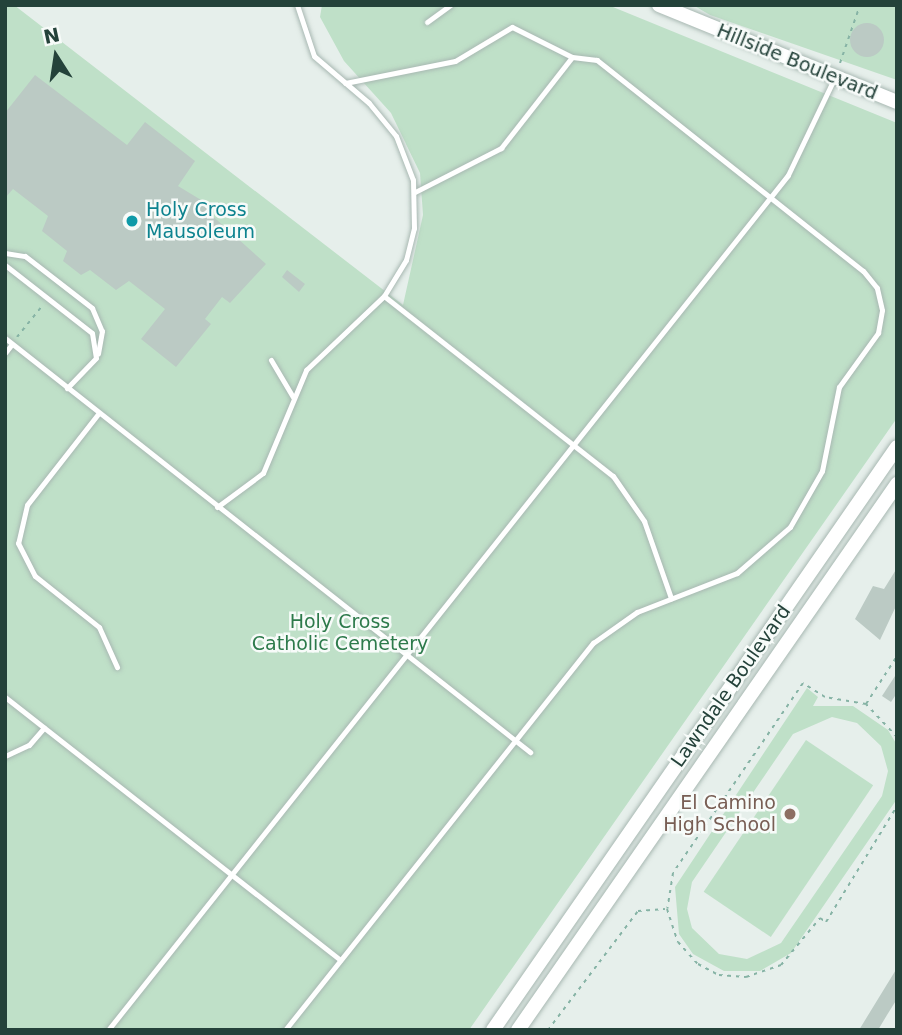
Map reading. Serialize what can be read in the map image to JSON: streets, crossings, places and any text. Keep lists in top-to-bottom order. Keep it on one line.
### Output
{"streets":{"street":["Hillside Boulevard","Lawndale Boulevard"]},"parks":["Holy Cross Catholic Cemetery"],"places":["Holy Cross Mausoleum","El Camino High School"],"north":"top"}
